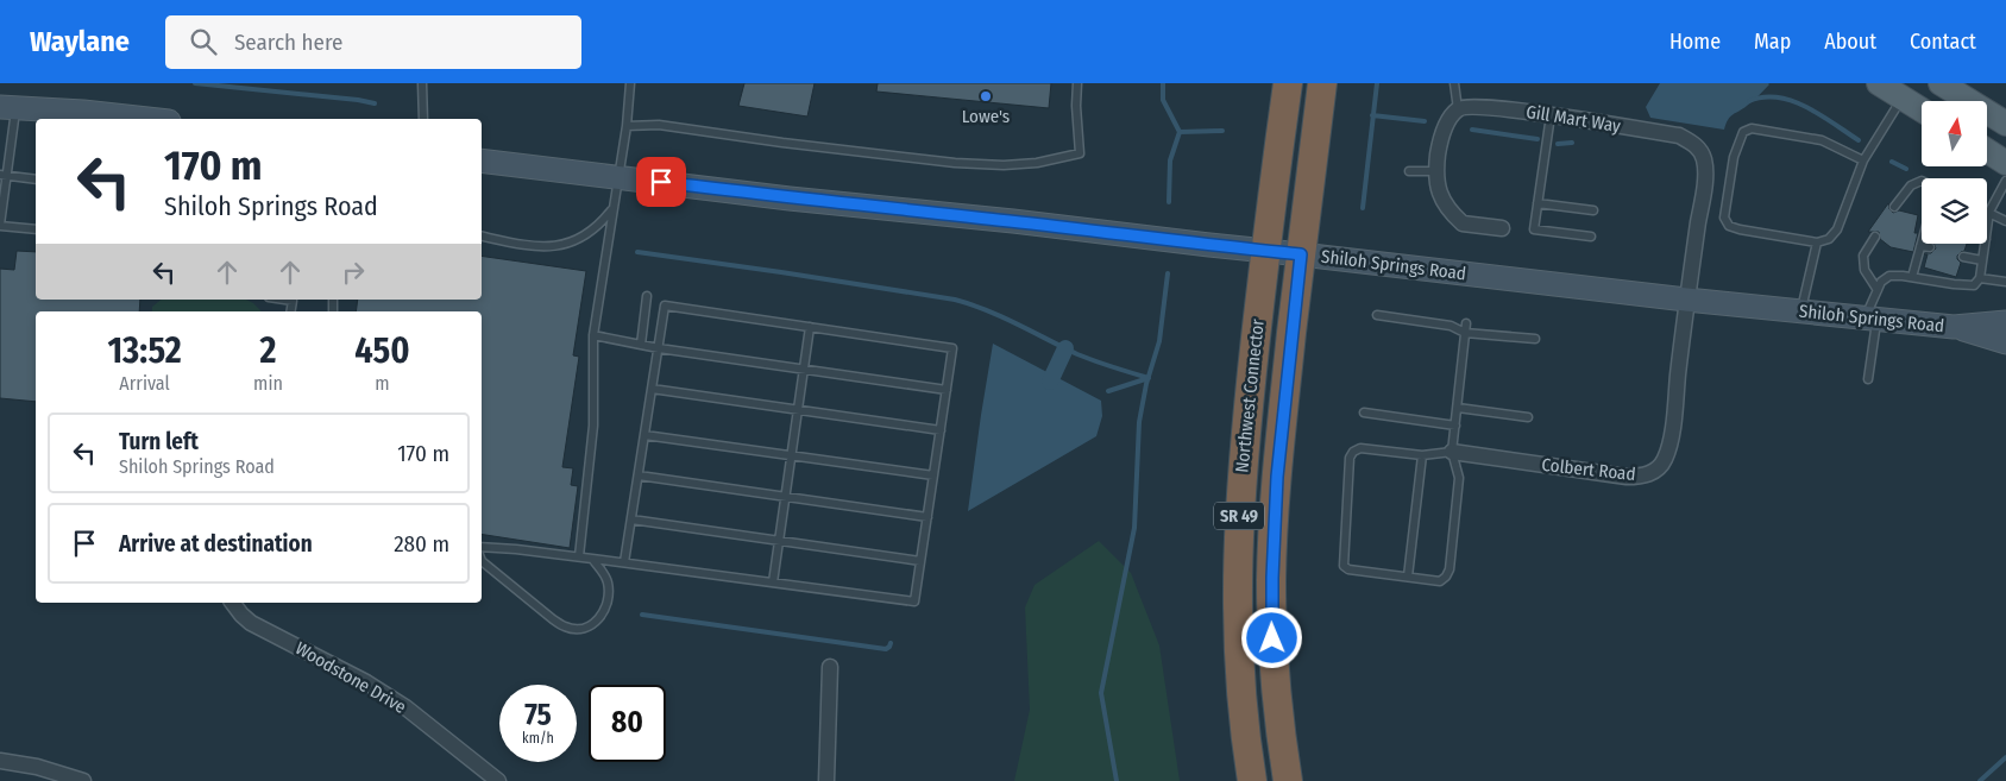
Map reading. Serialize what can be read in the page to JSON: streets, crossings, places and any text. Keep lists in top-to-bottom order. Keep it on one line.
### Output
{"streets":{"highway":["Northwest Connector","SR 49"],"street":["Gill Mart Way","Shiloh Springs Road","Colbert Road","Woodstone Drive"]},"crossings":[["Gill Mart Way","Shiloh Springs Road"],["Gill Mart Way","Colbert Road"],["Shiloh Springs Road","Northwest Connector"],["Shiloh Springs Road","Colbert Road"]],"places":["Lowe's"],"north":"top","page":{"header":"Waylane","search":"Search here","nav":["Home","Map","About","Contact"],"turn":["170 m","Shiloh Springs Road"],"eta":["13:52","Arrival","2","min","450","m"],"list":[{"name":"Turn left","note":"Shiloh Springs Road","value":"170 m"},{"name":"Arrive at destination","value":"280 m"}],"speed":"75 km/h","limit":"80"}}
